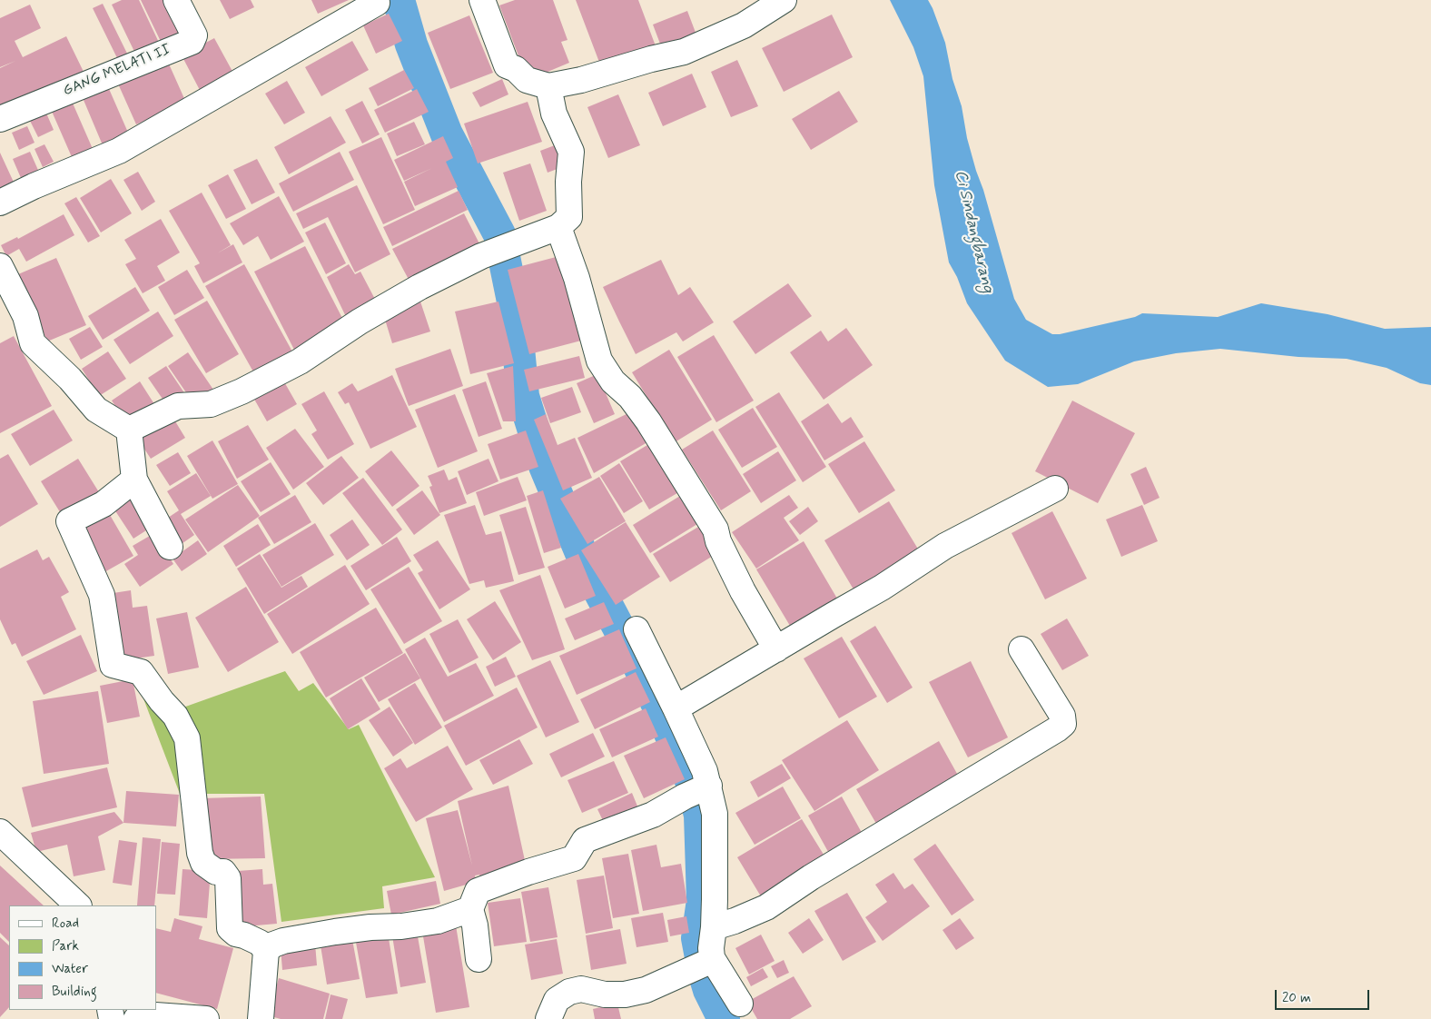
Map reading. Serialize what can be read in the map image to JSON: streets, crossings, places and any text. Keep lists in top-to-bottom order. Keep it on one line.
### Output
{"streets":{"street":["GANG MELATI II"]},"water":["Ci Sindangbarang"],"legend":["Road","Park","Water","Building"],"scale_bar":"20 m"}
